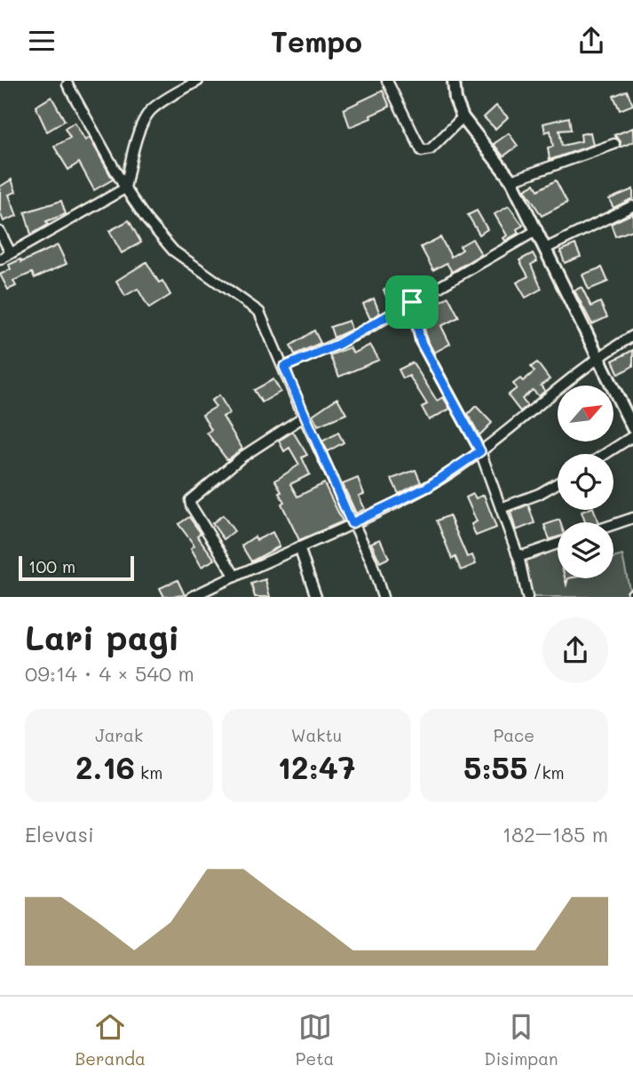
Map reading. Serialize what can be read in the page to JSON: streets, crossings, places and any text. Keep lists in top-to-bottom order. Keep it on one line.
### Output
{"scale_bar":"100 m","north":"top right","page":{"header":"Tempo","scale":"100 m","heading":["Lari pagi","09:14 · 4 × 540 m"],"stats":[["Jarak","2.16 km"],["Waktu","12:47"],["Pace","5:55 /km"]],"chart":["Elevasi","182–185 m"],"tabs":["Beranda","Peta","Disimpan"]}}
